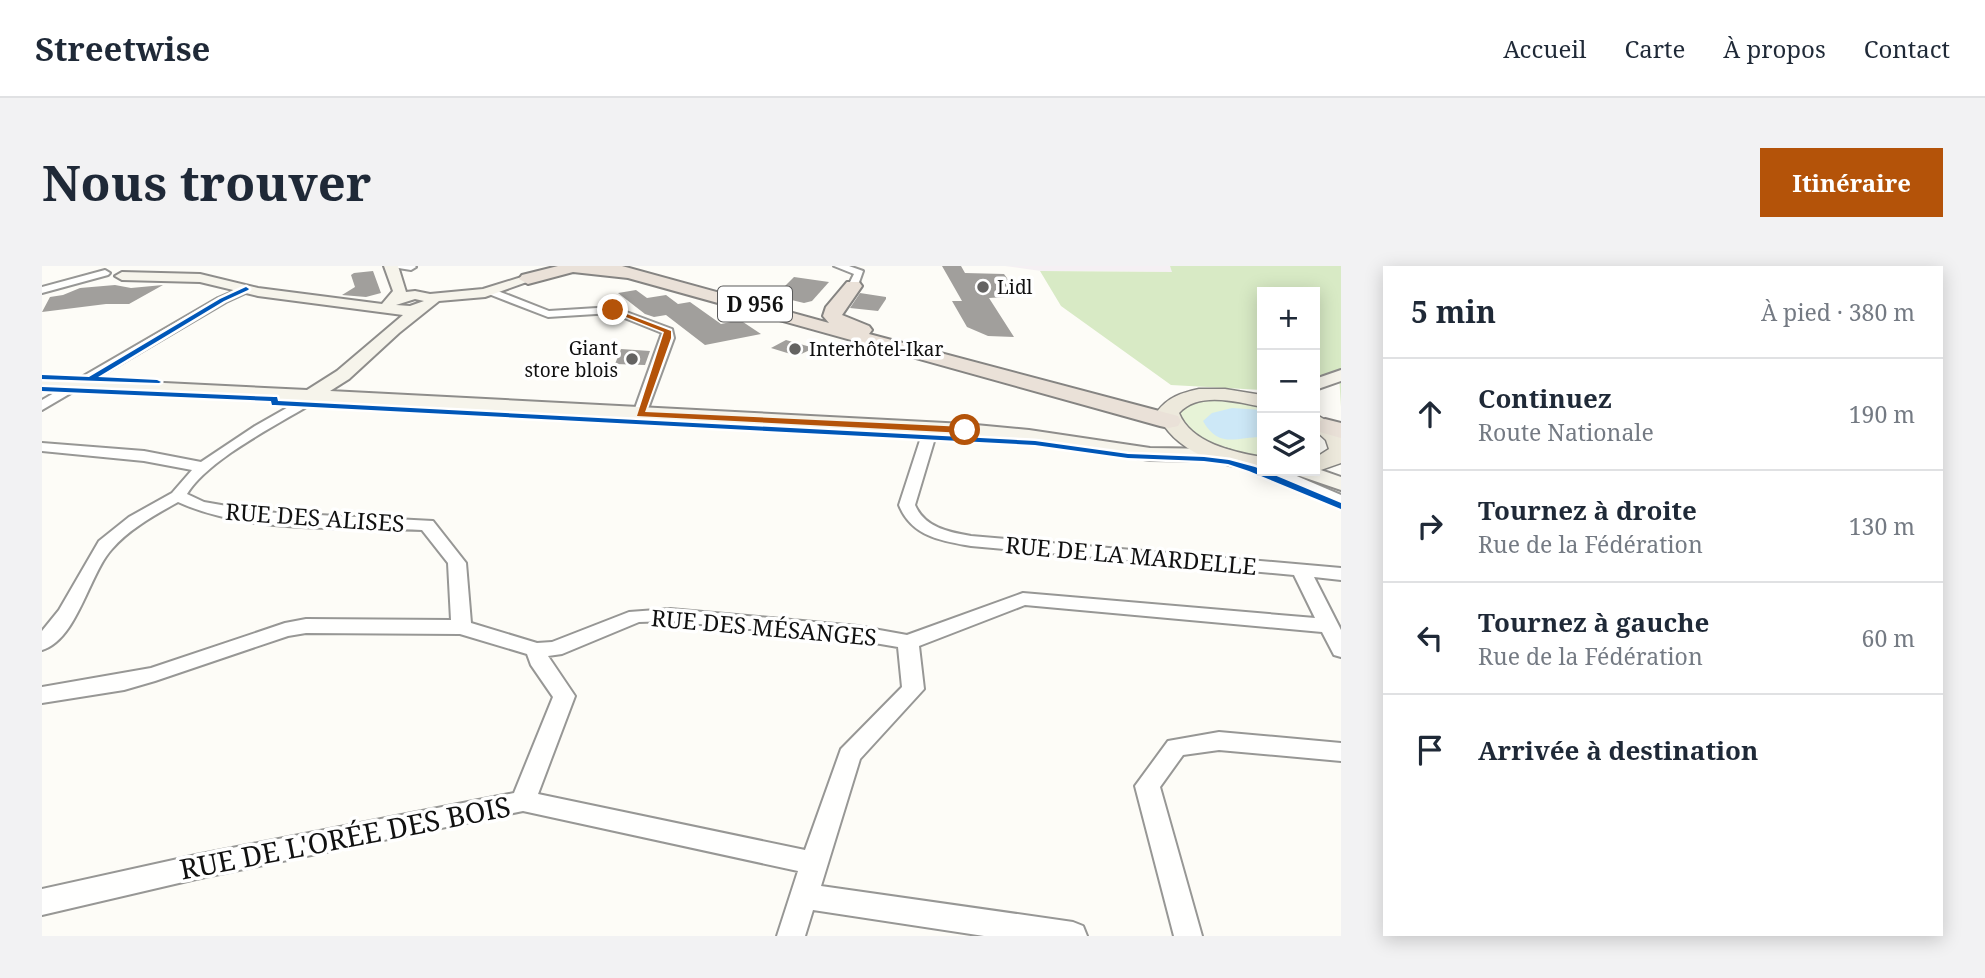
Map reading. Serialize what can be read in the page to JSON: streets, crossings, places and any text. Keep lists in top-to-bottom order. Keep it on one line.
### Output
{"streets":{"highway":["D 956"],"street":["RUE DES ALISES","RUE DE LA MARDELLE","RUE DES MÉSANGES","RUE DE L'ORÉE DES BOIS"]},"crossings":[["RUE DES ALISES","RUE DES MÉSANGES"]],"places":["Lidl","Interhôtel-Ikar","Giant store blois"],"page":{"header":"Streetwise","nav":["Accueil","Carte","À propos","Contact"],"buttons":"Itinéraire","title":"Nous trouver","heading":["5 min","À pied · 380 m"],"map_buttons":["+","−"],"list":[["Continuez","Route Nationale","190 m"],["Tournez à droite","Rue de la Fédération","130 m"],["Tournez à gauche","Rue de la Fédération","60 m"],"Arrivée à destination"]}}
